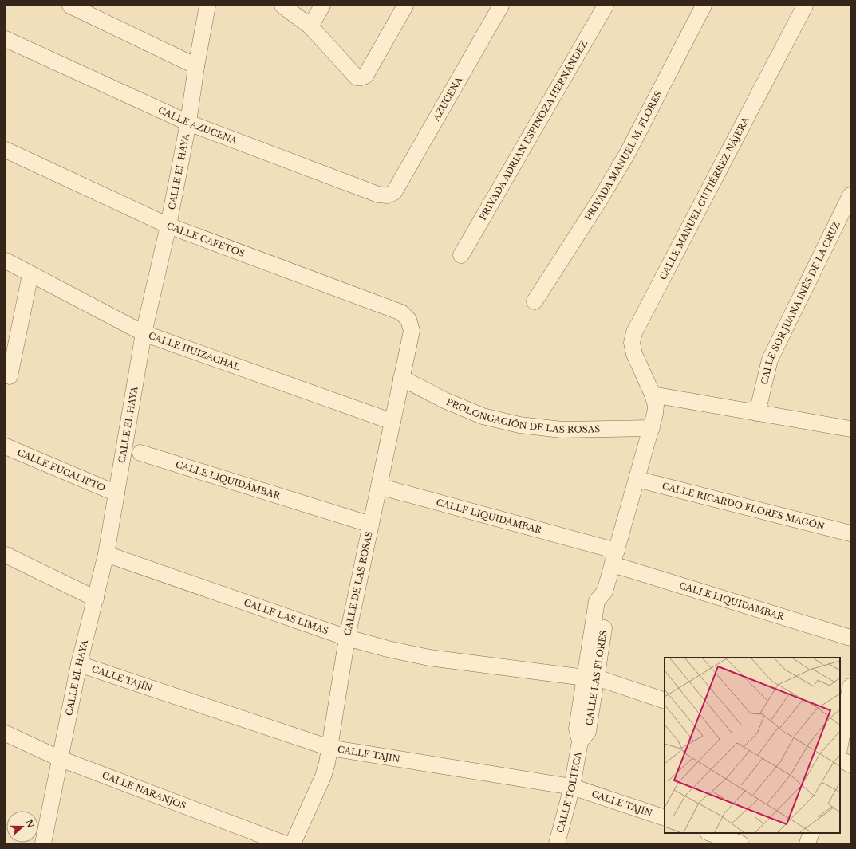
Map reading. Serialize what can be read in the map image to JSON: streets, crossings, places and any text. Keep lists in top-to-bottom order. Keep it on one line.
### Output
{"streets":{"street":["AZUCENA","CALLE AZUCENA","PRIVADA ADRIÁN ESPINOZA HERNÁNDEZ","PRIVADA MANUEL M. FLORES","CALLE EL HAYA","CALLE MANUEL GUTIÉRREZ NÁJERA","CALLE CAFETOS","CALLE SOR JUANA INÉS DE LA CRUZ","CALLE HUIZACHAL","PROLONGACIÓN DE LAS ROSAS","CALLE EUCALIPTO","CALLE LIQUIDÁMBAR","CALLE RICARDO FLORES MAGÓN","CALLE DE LAS ROSAS","CALLE LAS LIMAS","CALLE TAJÍN","CALLE LAS FLORES","CALLE NARANJOS","CALLE TOLTECA"]},"crossings":[["AZUCENA","CALLE AZUCENA"],["CALLE AZUCENA","CALLE EL HAYA"],["CALLE EL HAYA","CALLE CAFETOS"],["CALLE EL HAYA","CALLE HUIZACHAL"],["CALLE EL HAYA","CALLE EUCALIPTO"],["CALLE EL HAYA","CALLE LAS LIMAS"],["CALLE EL HAYA","CALLE TAJÍN"],["CALLE EL HAYA","CALLE NARANJOS"],["CALLE MANUEL GUTIÉRREZ NÁJERA","CALLE LAS FLORES"],["CALLE CAFETOS","CALLE DE LAS ROSAS"],["CALLE HUIZACHAL","CALLE DE LAS ROSAS"],["PROLONGACIÓN DE LAS ROSAS","CALLE DE LAS ROSAS"],["PROLONGACIÓN DE LAS ROSAS","CALLE LAS FLORES"],["CALLE LIQUIDÁMBAR","CALLE DE LAS ROSAS"],["CALLE LIQUIDÁMBAR","CALLE LAS FLORES"],["CALLE RICARDO FLORES MAGÓN","CALLE LAS FLORES"],["CALLE DE LAS ROSAS","CALLE LAS LIMAS"],["CALLE DE LAS ROSAS","CALLE TAJÍN"],["CALLE LAS LIMAS","CALLE LAS FLORES"],["CALLE TAJÍN","CALLE TOLTECA"],["CALLE LAS FLORES","CALLE TOLTECA"]],"north":"right"}
